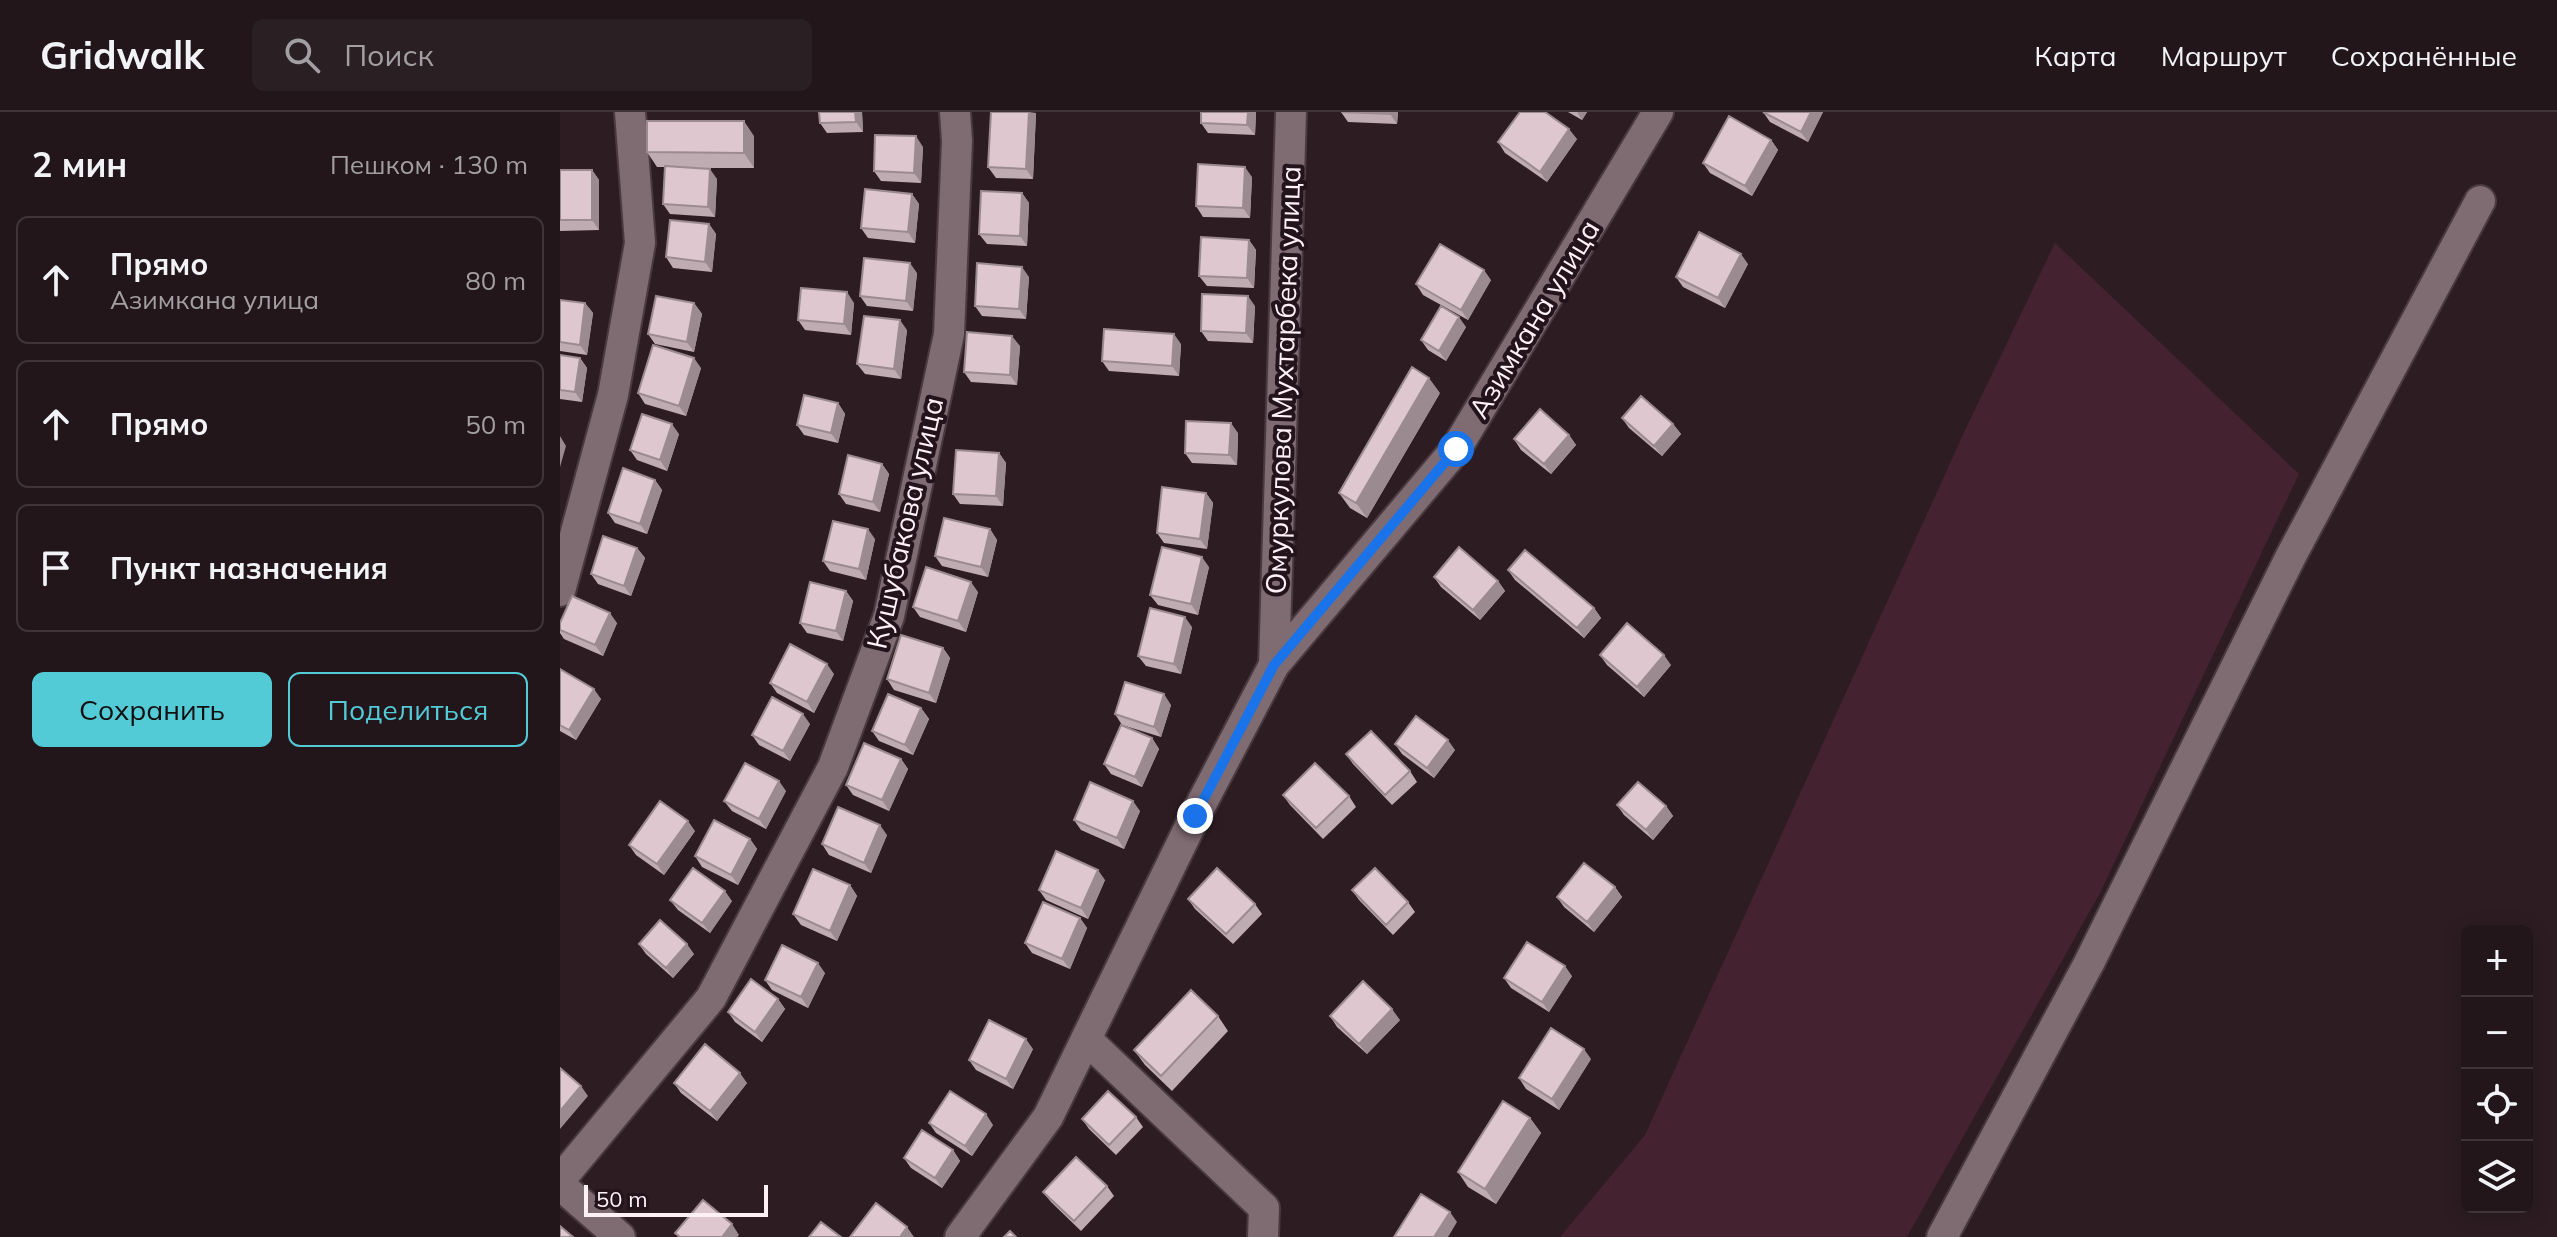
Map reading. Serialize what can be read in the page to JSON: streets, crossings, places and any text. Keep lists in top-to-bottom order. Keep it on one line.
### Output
{"streets":{"street":["Азимкана улица","Омуркулова Мухтарбека улица","Кушубакова улица"]},"crossings":[["Азимкана улица","Омуркулова Мухтарбека улица"]],"scale_bar":"50 m","page":{"header":"Gridwalk","search":"Поиск","nav":["Карта","Маршрут","Сохранённые"],"heading":["2 мин","Пешком · 130 m"],"list":[["Прямо","Азимкана улица","80 m"],["Прямо","50 m"],"Пункт назначения"],"buttons":["Сохранить","Поделиться"],"map_buttons":["+","−"],"scale":"50 m"}}
